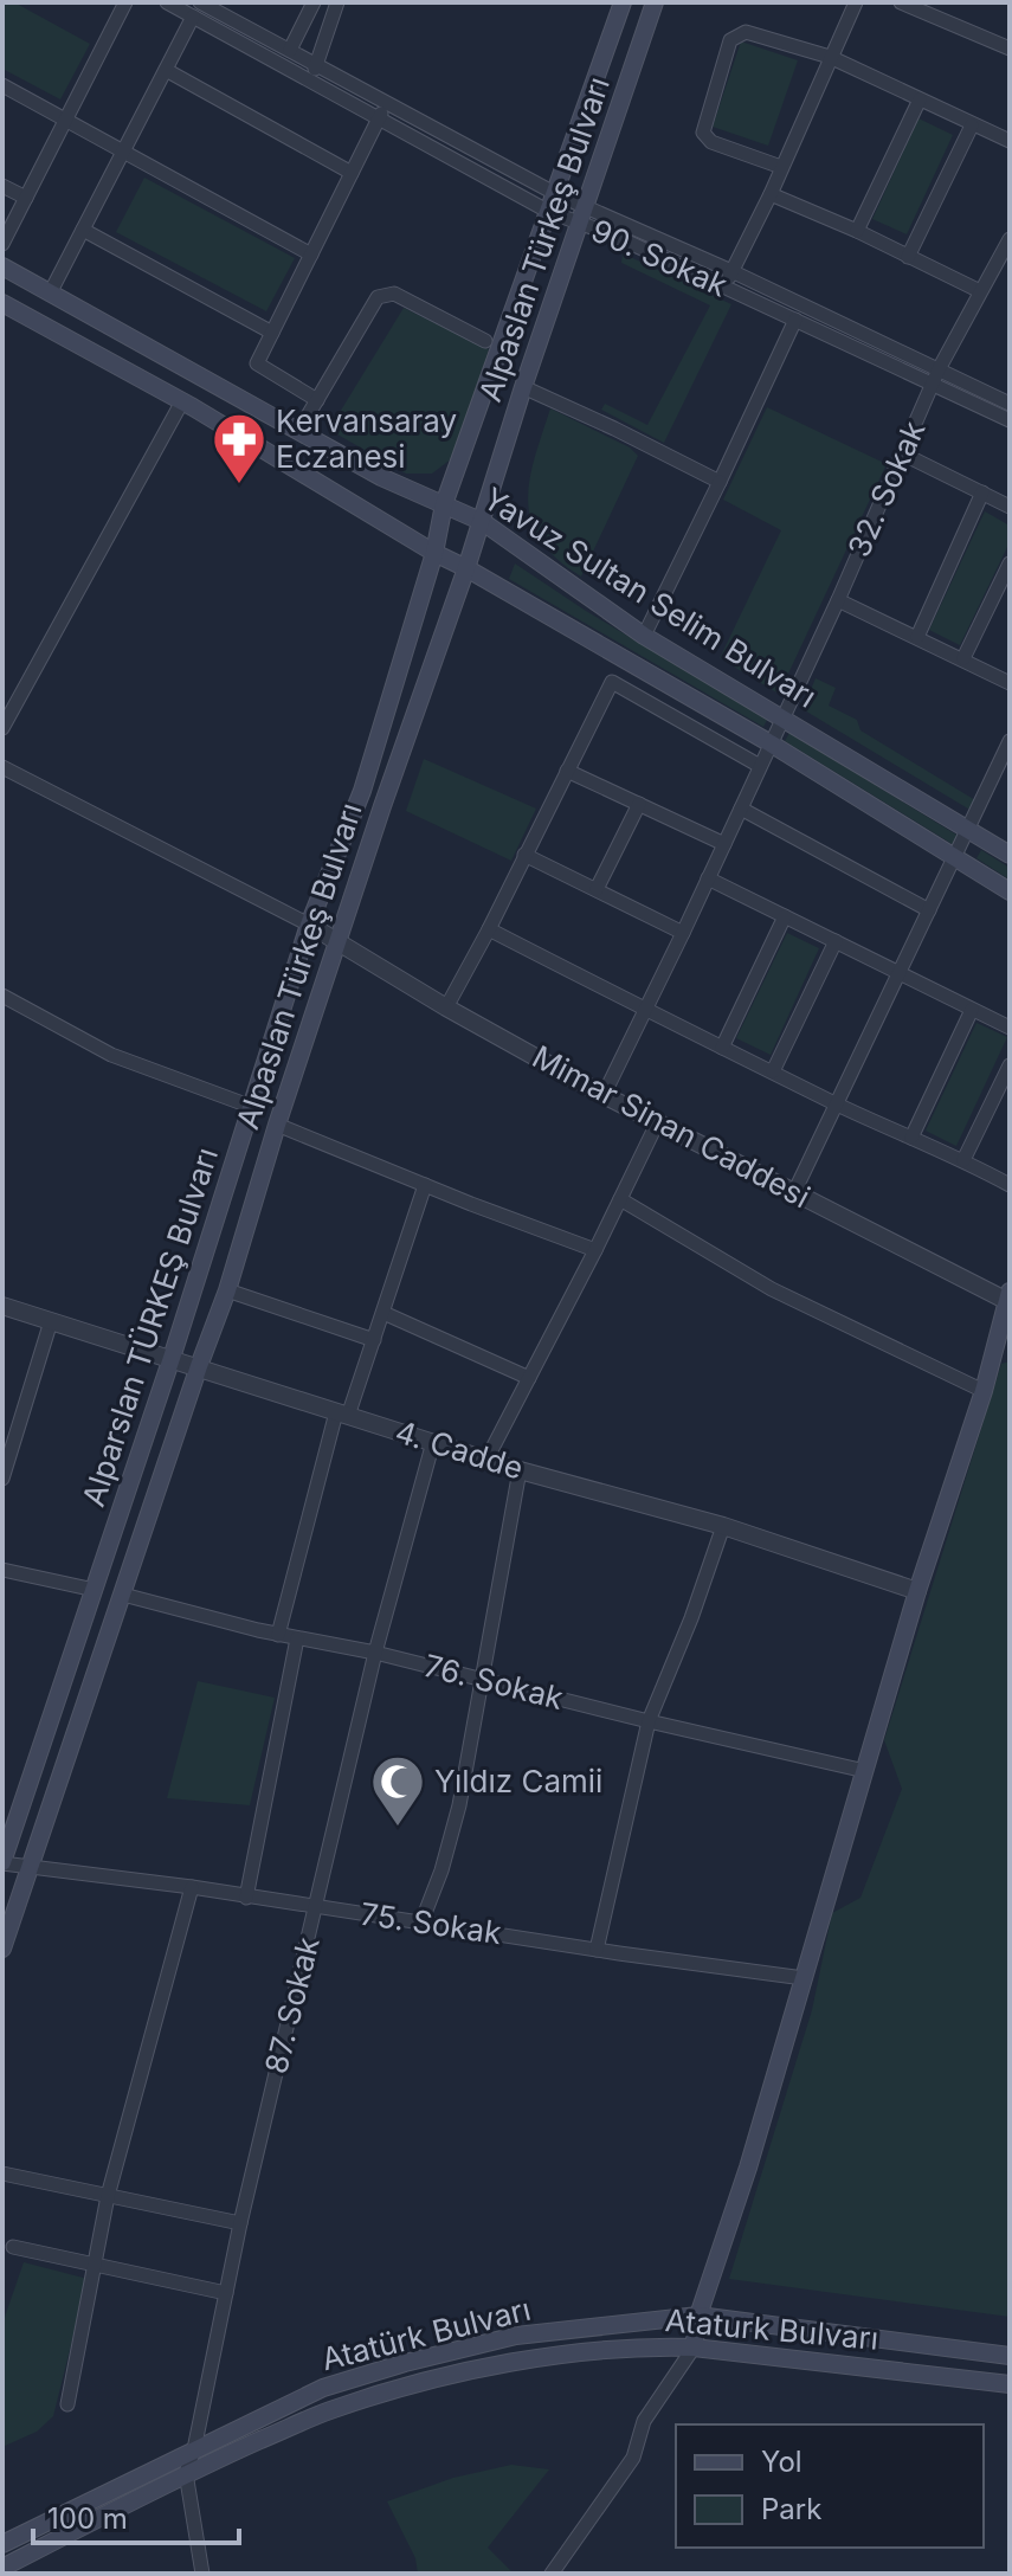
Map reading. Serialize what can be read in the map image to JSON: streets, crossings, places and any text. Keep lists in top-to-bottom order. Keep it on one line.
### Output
{"streets":{"main road":["Alpaslan Türkeş Bulvarı","Yavuz Sultan Selim Bulvarı","Alparslan TÜRKEŞ Bulvarı","Ataturk Bulvarı","Atatürk Bulvarı"],"street":["90. Sokak","32. Sokak","Mimar Sinan Caddesi","4. Cadde","76. Sokak","75. Sokak","87. Sokak"]},"crossings":[["Alpaslan Türkeş Bulvarı","90. Sokak"],["Alpaslan Türkeş Bulvarı","Yavuz Sultan Selim Bulvarı"],["Alpaslan Türkeş Bulvarı","Mimar Sinan Caddesi"],["Alpaslan Türkeş Bulvarı","4. Cadde"],["Alpaslan Türkeş Bulvarı","76. Sokak"],["Alpaslan Türkeş Bulvarı","75. Sokak"],["90. Sokak","32. Sokak"],["90. Sokak","Alparslan TÜRKEŞ Bulvarı"],["32. Sokak","Yavuz Sultan Selim Bulvarı"],["32. Sokak","Mimar Sinan Caddesi"],["Yavuz Sultan Selim Bulvarı","Alparslan TÜRKEŞ Bulvarı"],["Mimar Sinan Caddesi","Alparslan TÜRKEŞ Bulvarı"],["Alparslan TÜRKEŞ Bulvarı","4. Cadde"],["Alparslan TÜRKEŞ Bulvarı","75. Sokak"],["4. Cadde","87. Sokak"],["76. Sokak","87. Sokak"],["75. Sokak","87. Sokak"],["87. Sokak","Ataturk Bulvarı"],["87. Sokak","Atatürk Bulvarı"]],"places":{"pharmacy":["Kervansaray Eczanesi"],"mosque":["Yıldız Camii"]},"legend":["Yol","Park"],"scale_bar":"100 m"}
